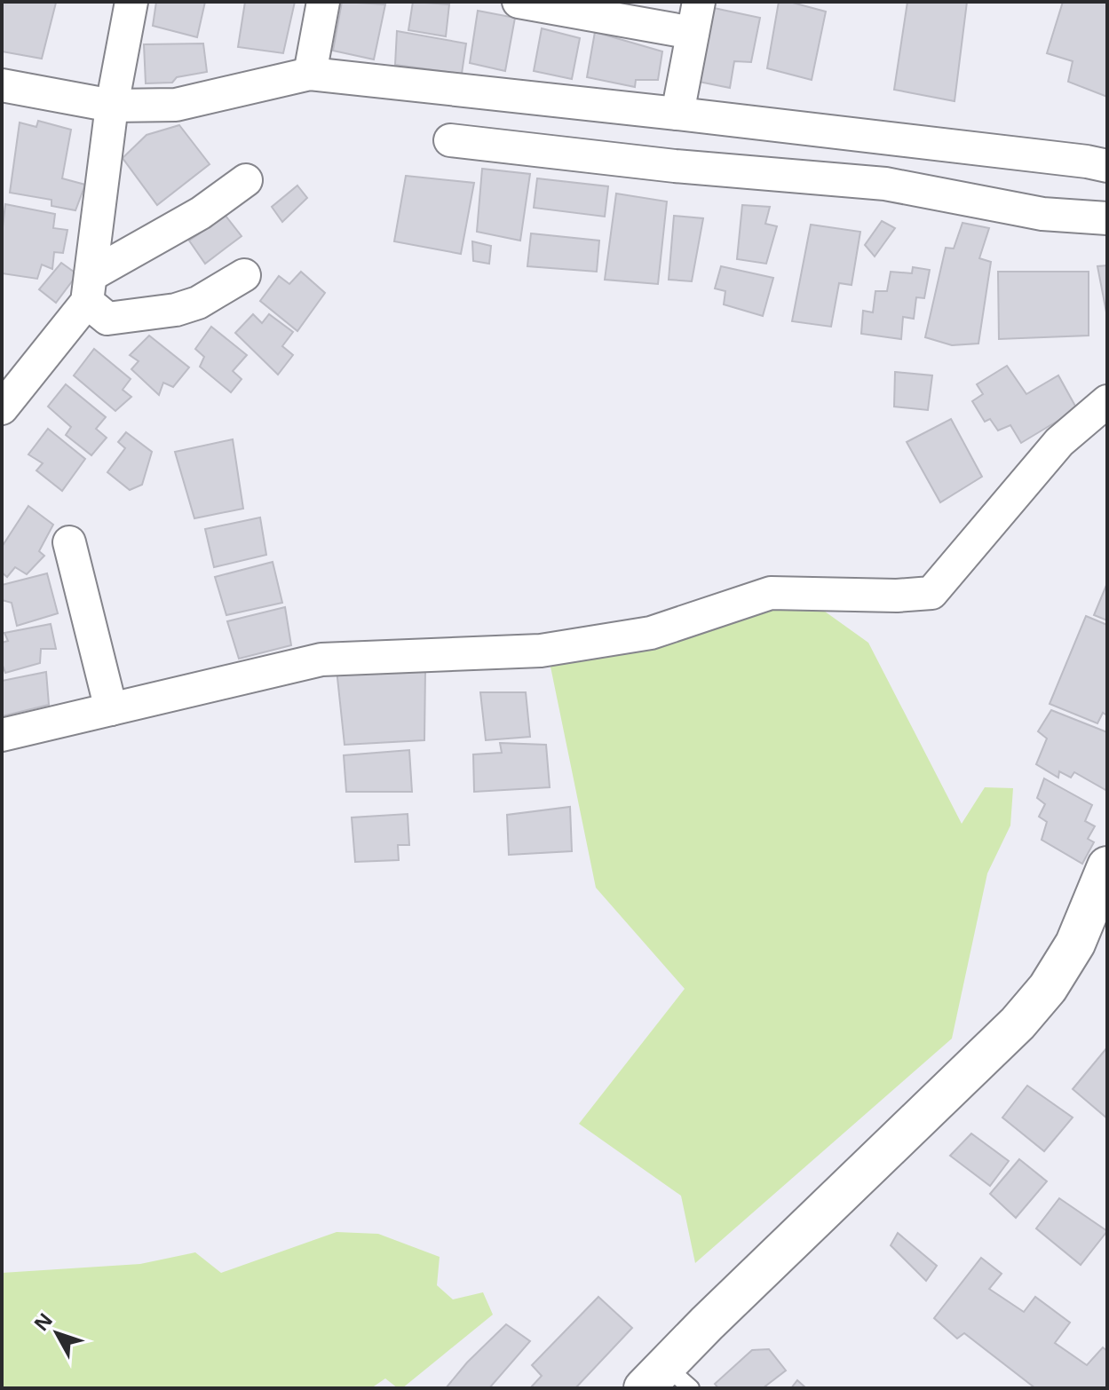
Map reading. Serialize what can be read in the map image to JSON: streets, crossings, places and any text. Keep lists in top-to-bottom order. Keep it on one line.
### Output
{"north":"top left"}
